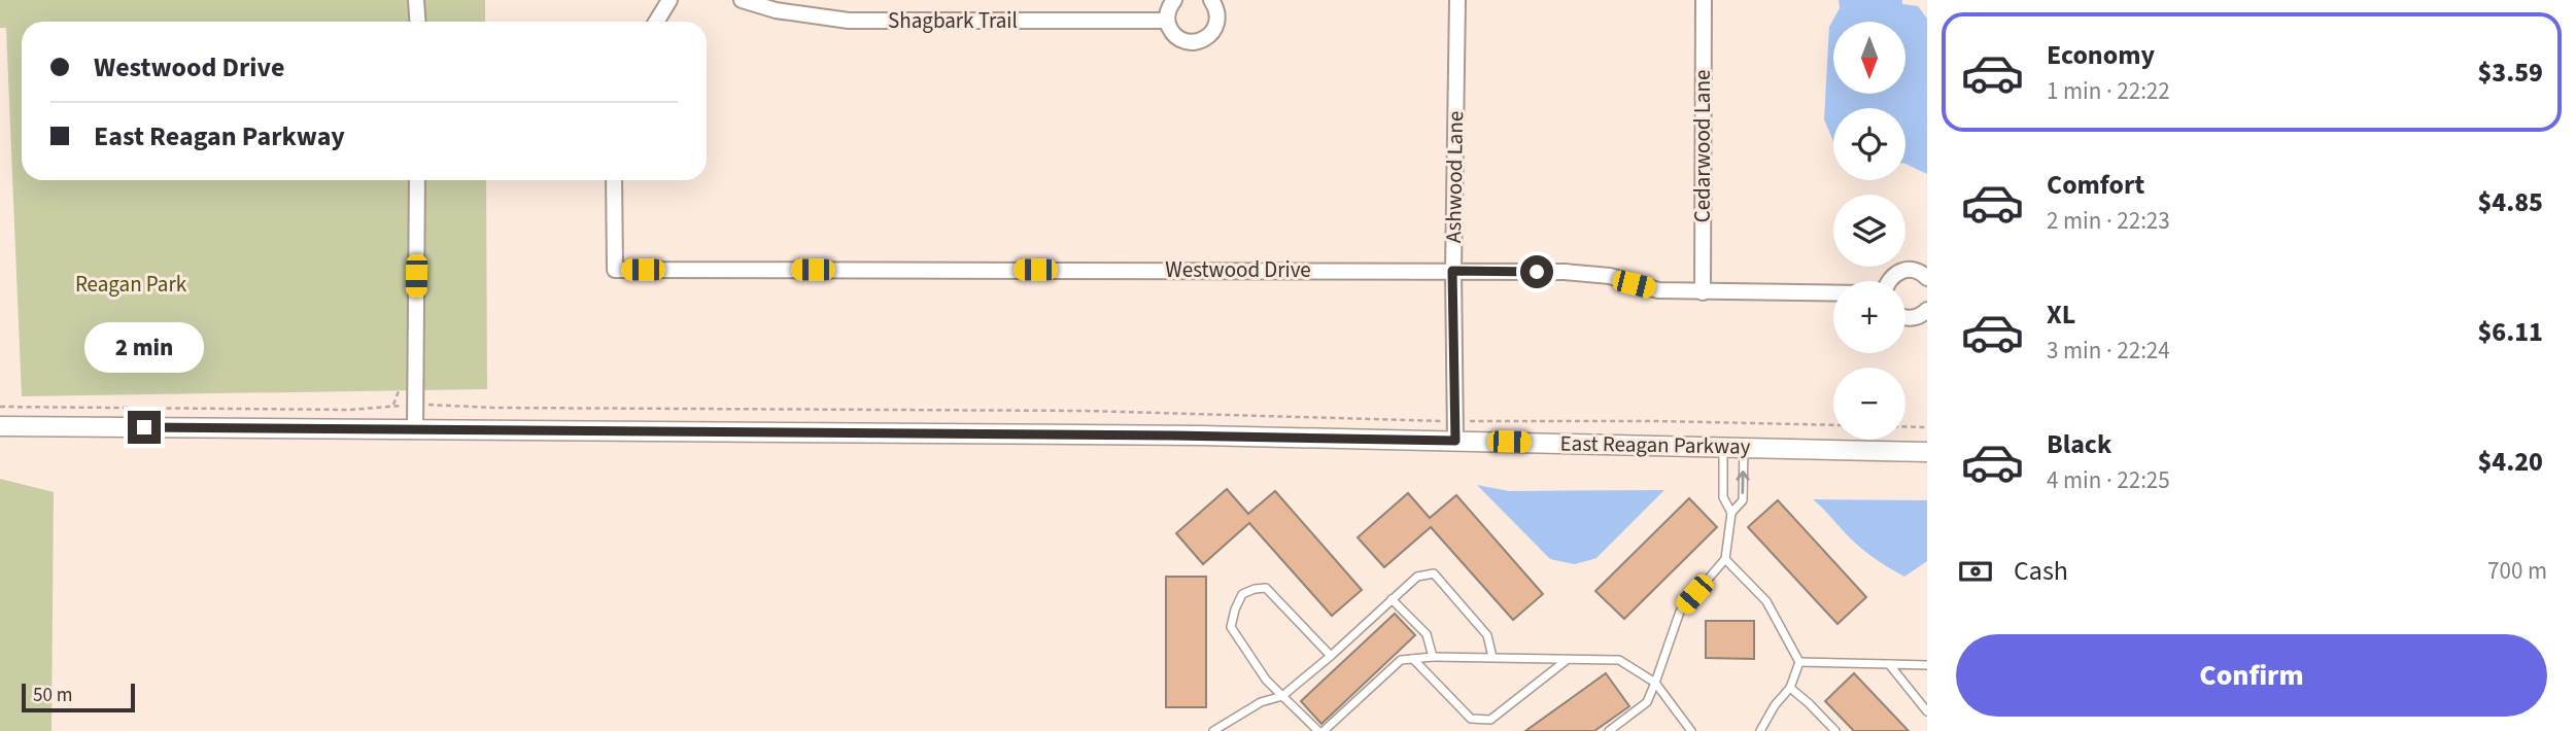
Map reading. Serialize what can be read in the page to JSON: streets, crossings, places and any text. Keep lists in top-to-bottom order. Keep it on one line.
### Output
{"streets":{"street":["Shagbark Trail","Cedarwood Lane","Ashwood Lane","Westwood Drive","East Reagan Parkway"]},"crossings":[["Cedarwood Lane","Westwood Drive"],["Ashwood Lane","Westwood Drive"],["Ashwood Lane","East Reagan Parkway"]],"parks":["Reagan Park"],"scale_bar":"50 m","north":"bottom","page":{"list":[{"name":"Economy","note":"1 min · 22:22","value":"$3.59"},{"name":"Comfort","note":"2 min · 22:23","value":"$4.85"},{"name":"XL","note":"3 min · 22:24","value":"$6.11"},{"name":"Black","note":"4 min · 22:25","value":"$4.20"}],"map_buttons":["+","−"],"banner":["Westwood Drive","East Reagan Parkway"],"bubble":"2 min","pay":["Cash","700 m"],"buttons":"Confirm","scale":"50 m"}}
